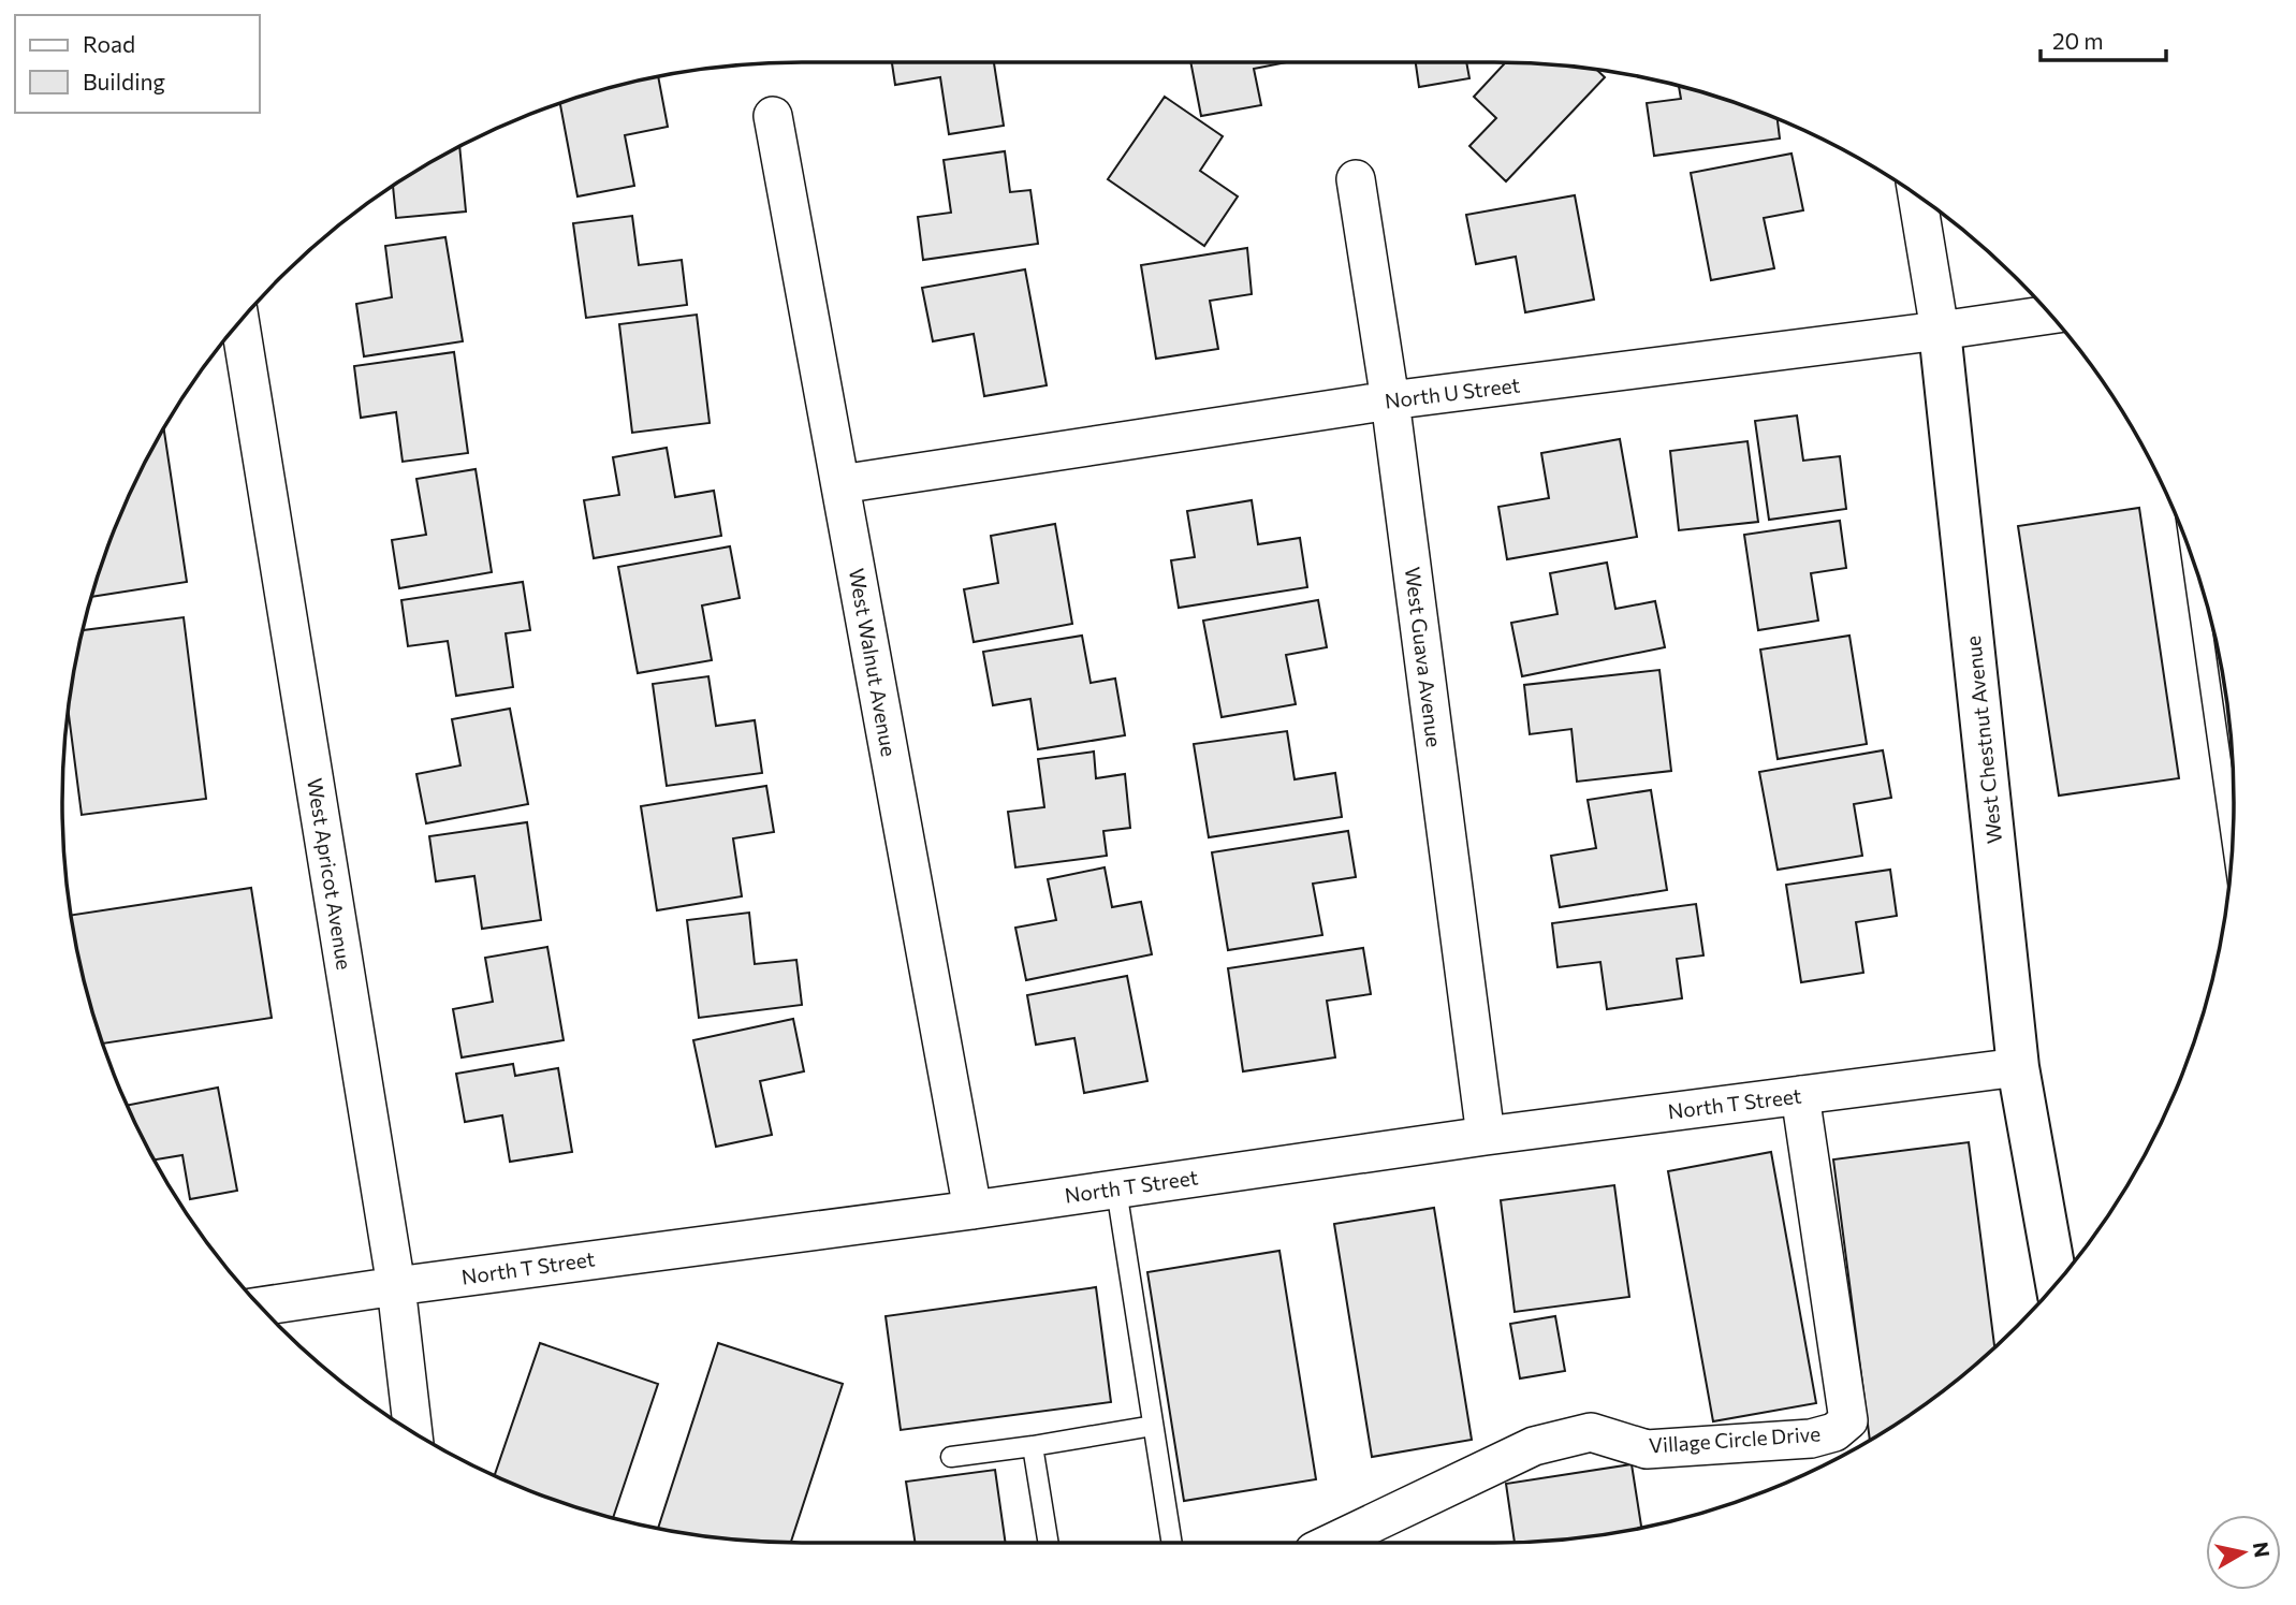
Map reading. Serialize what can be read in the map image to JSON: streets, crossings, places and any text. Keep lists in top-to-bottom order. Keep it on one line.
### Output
{"streets":{"street":["North U Street","West Guava Avenue","West Walnut Avenue","West Chestnut Avenue","West Apricot Avenue","North T Street","Village Circle Drive"]},"crossings":[["North U Street","West Guava Avenue"],["North U Street","West Walnut Avenue"],["North U Street","West Chestnut Avenue"],["West Guava Avenue","North T Street"],["West Walnut Avenue","North T Street"],["West Chestnut Avenue","North T Street"],["West Apricot Avenue","North T Street"],["North T Street","Village Circle Drive"]],"legend":["Road","Building"],"scale_bar":"20 m","north":"right"}
